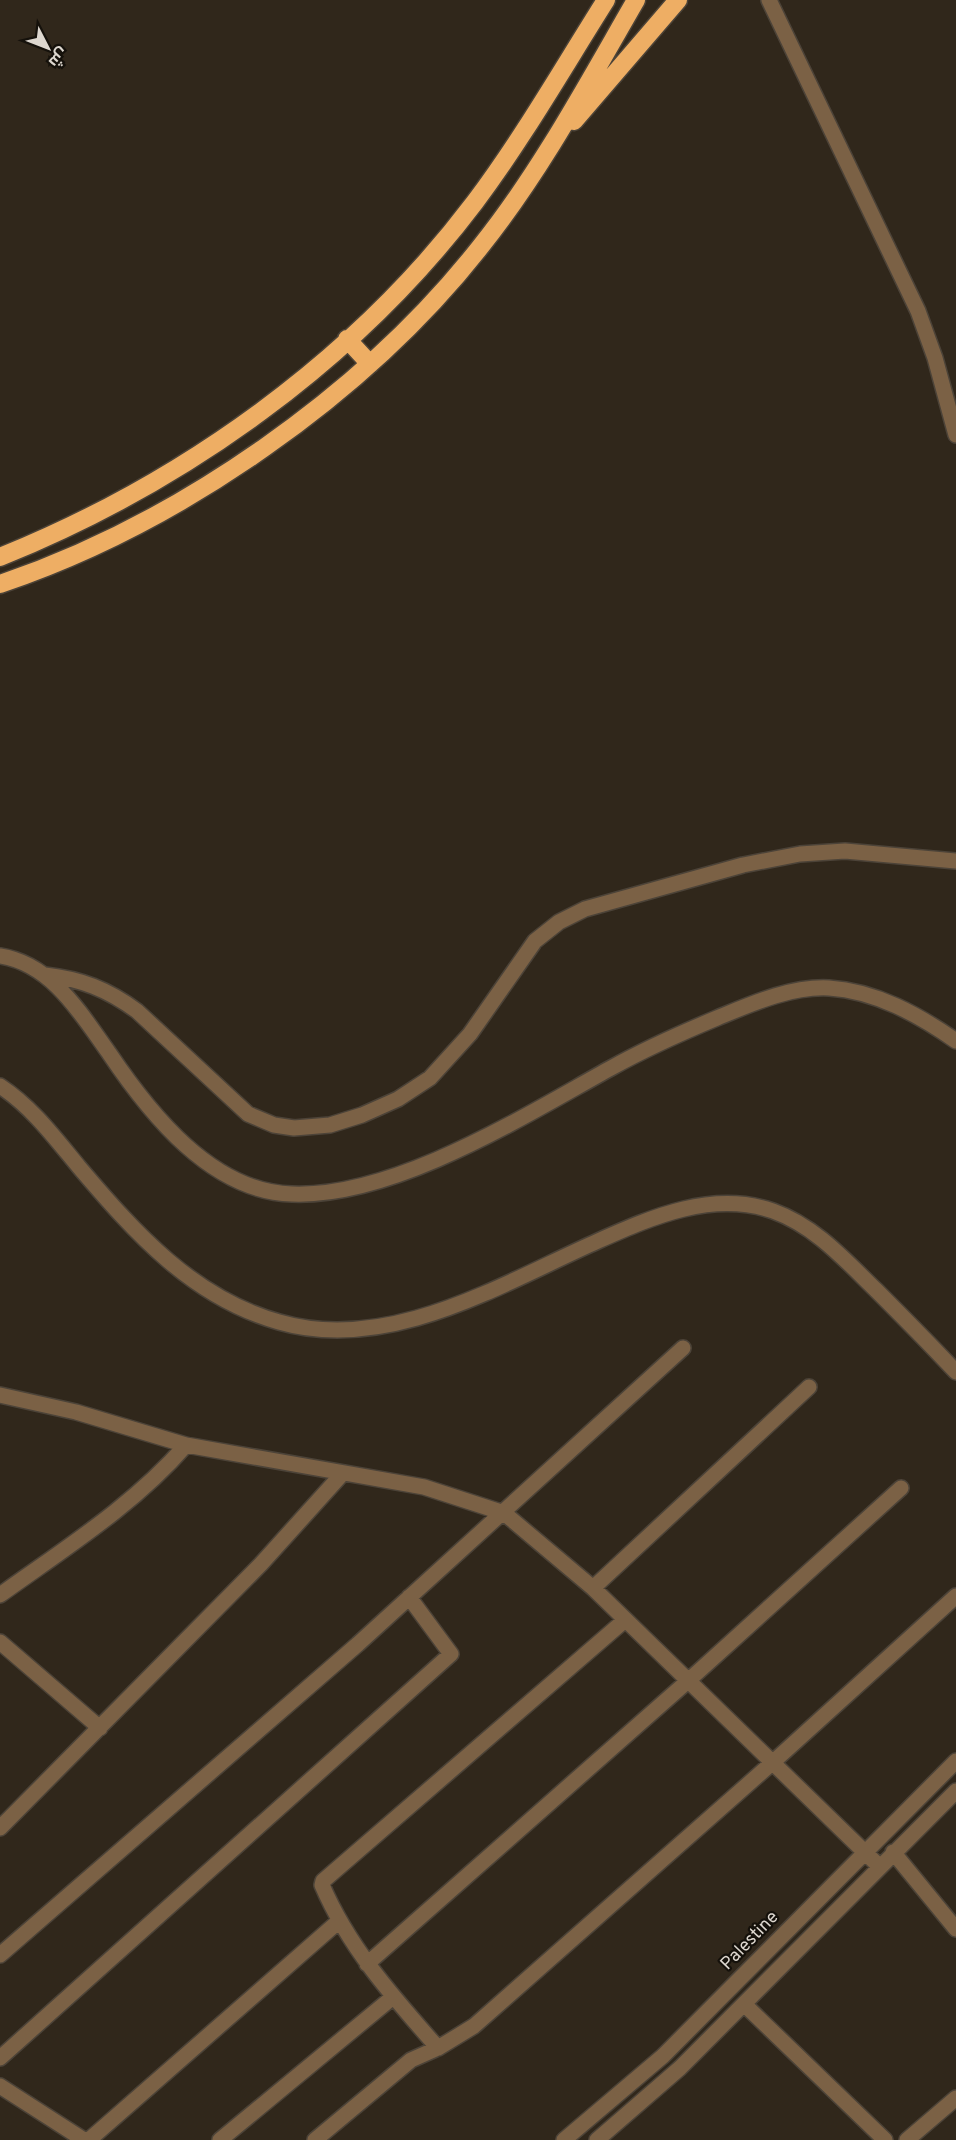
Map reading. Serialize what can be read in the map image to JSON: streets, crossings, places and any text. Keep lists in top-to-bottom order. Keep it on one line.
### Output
{"streets":{"street":["Palestine"]},"north":"bottom right"}
